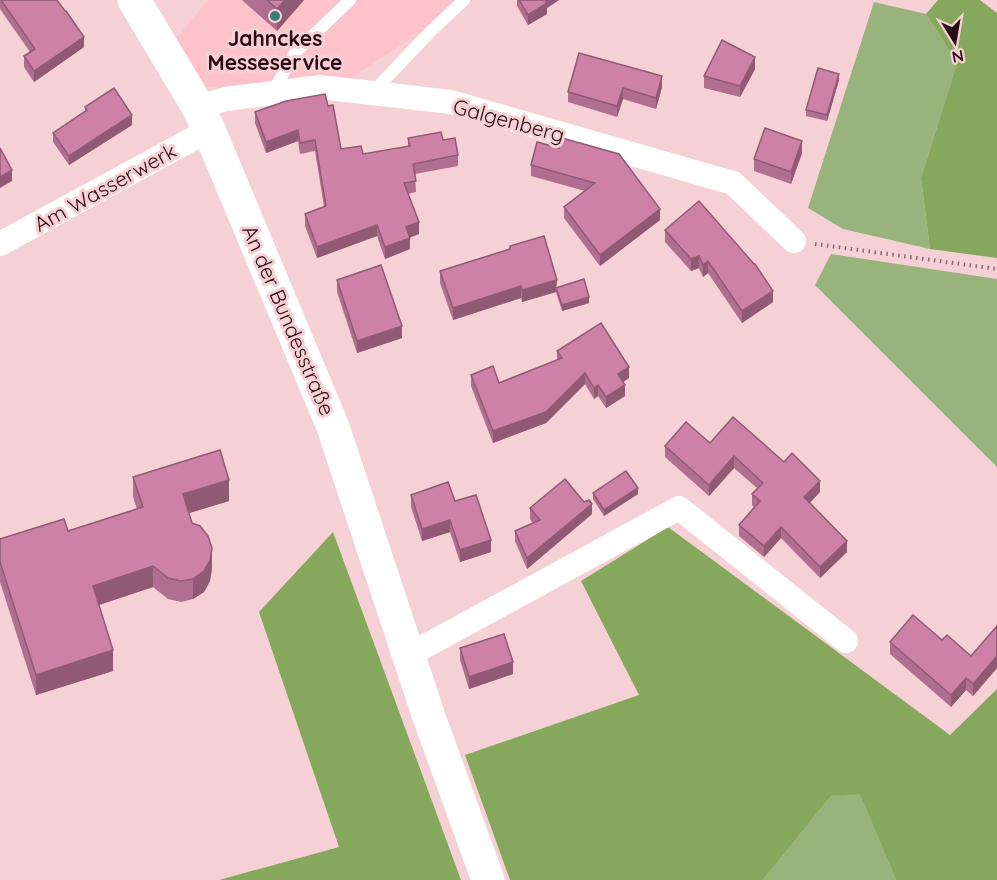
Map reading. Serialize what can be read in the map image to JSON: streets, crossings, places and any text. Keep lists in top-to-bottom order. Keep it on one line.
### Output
{"streets":{"main road":["An der Bundesstraße"],"street":["Galgenberg","Am Wasserwerk"]},"crossings":[["Galgenberg","Am Wasserwerk"],["Galgenberg","An der Bundesstraße"],["Am Wasserwerk","An der Bundesstraße"]],"places":["Jahnckes Messeservice"],"north":"bottom"}
